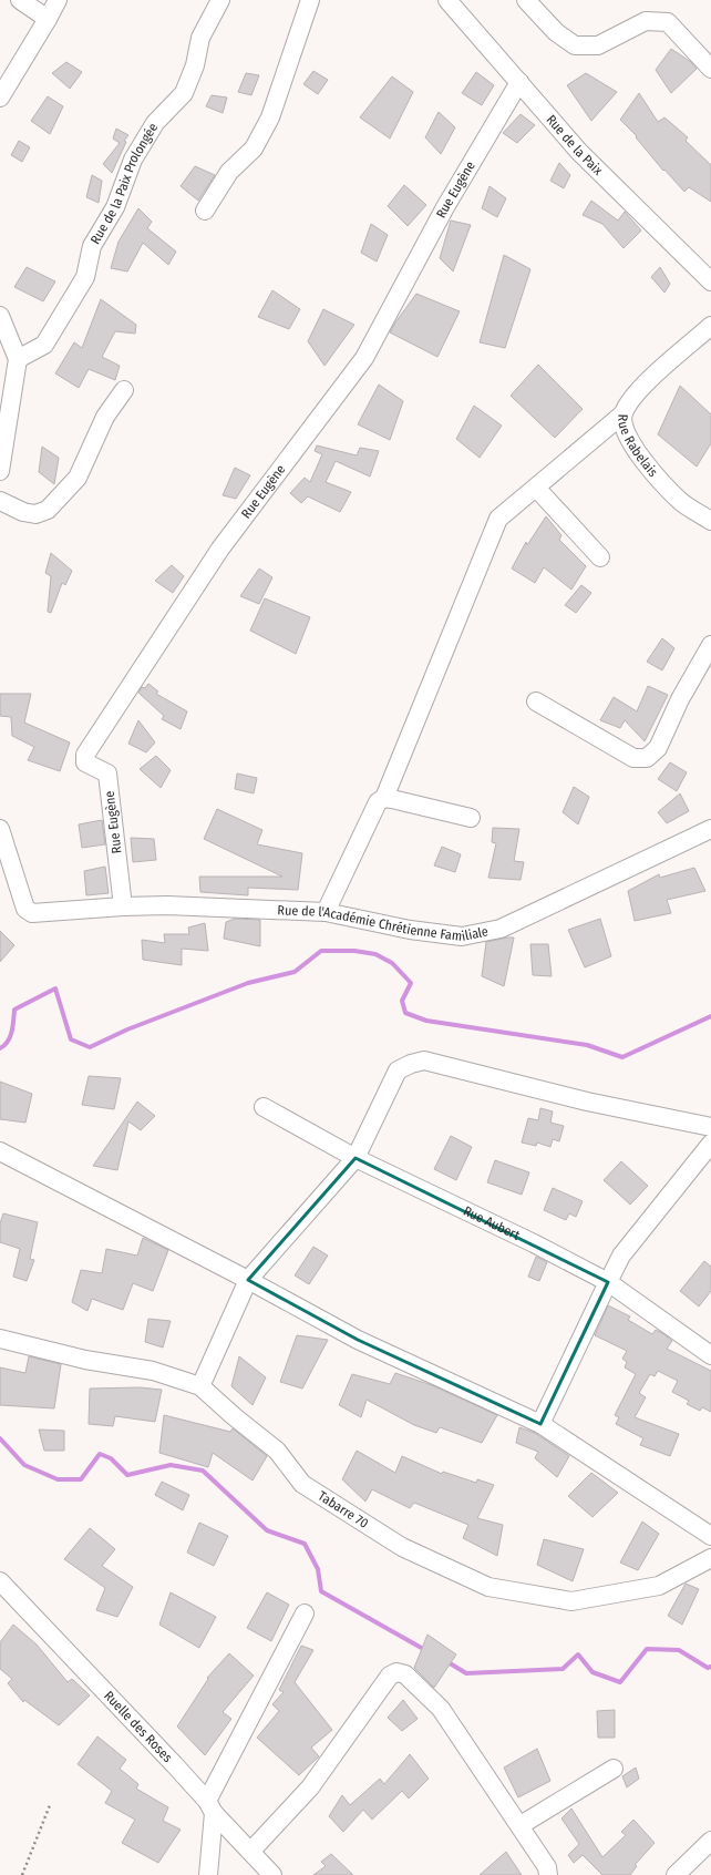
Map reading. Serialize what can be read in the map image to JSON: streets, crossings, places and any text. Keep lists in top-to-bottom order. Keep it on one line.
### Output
{"streets":{"street":["Rue de la Paix","Rue de la Paix Prolongée","Rue Eugène","Rue Rabelais","Rue de l'Académie Chrétienne Familiale","Rue Aubert","Tabarre 70","Ruelle des Roses"]},"crossings":[["Rue de la Paix","Rue Eugène"],["Rue Eugène","Rue de l'Académie Chrétienne Familiale"]]}
